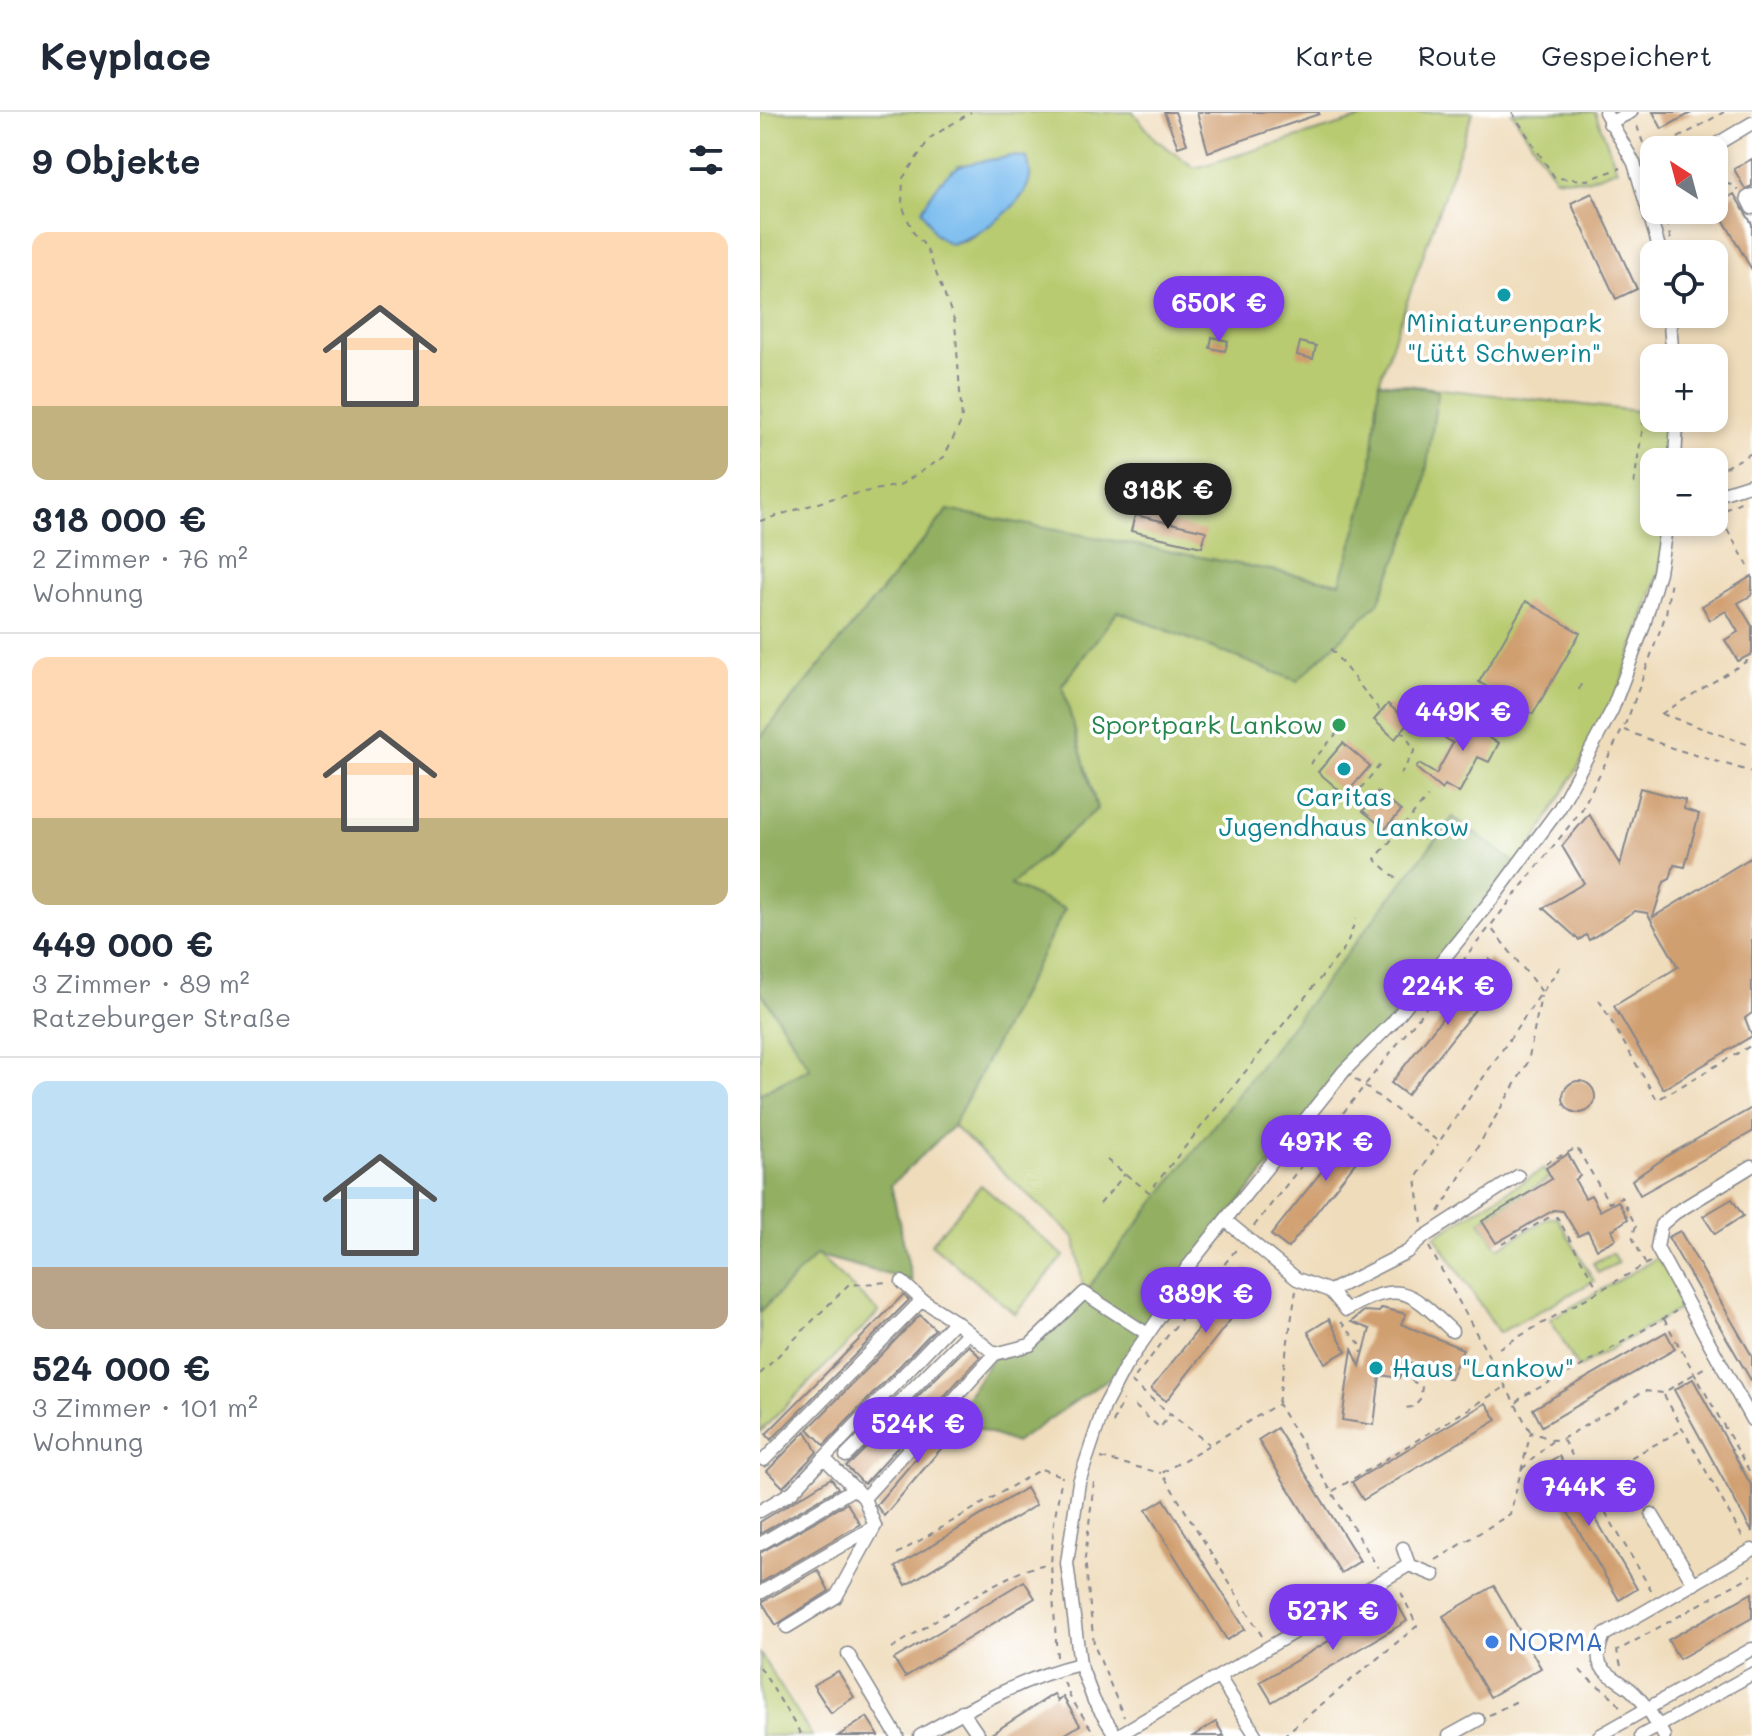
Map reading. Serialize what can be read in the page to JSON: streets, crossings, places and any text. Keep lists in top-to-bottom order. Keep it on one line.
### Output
{"places":["Miniaturenpark \"Lütt Schwerin\"","Sportpark Lankow","Caritas Jugendhaus Lankow","Haus \"Lankow\"","NORMA"],"north":"top left","page":{"header":"Keyplace","nav":["Karte","Route","Gespeichert"],"heading":"9 Objekte","map_buttons":["+","−"],"list":[{"name":"318 000 €","note":"2 Zimmer · 76 m² · Wohnung"},{"name":"449 000 €","note":"3 Zimmer · 89 m² · Ratzeburger Straße"},{"name":"524 000 €","note":"3 Zimmer · 101 m² · Wohnung"}],"price":["650K €","318K €","449K €","224K €","497K €","389K €","524K €","744K €","527K €"]}}
